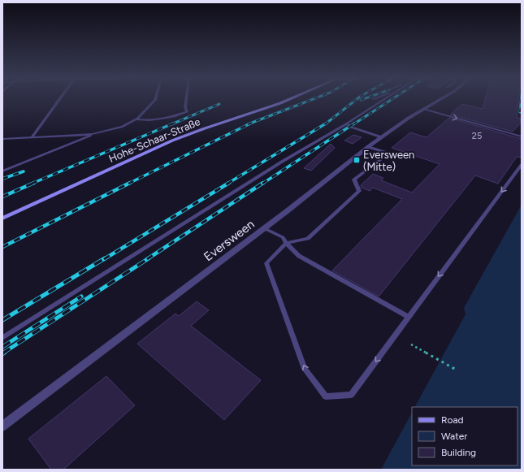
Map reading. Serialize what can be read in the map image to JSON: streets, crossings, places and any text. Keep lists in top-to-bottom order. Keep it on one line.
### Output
{"streets":{"main road":["Hohe-Schaar-Straße"],"street":["Eversween"]},"places":{"transit":["Eversween (Mitte)"]},"house_numbers":["25"],"legend":["Road","Water","Building"]}
